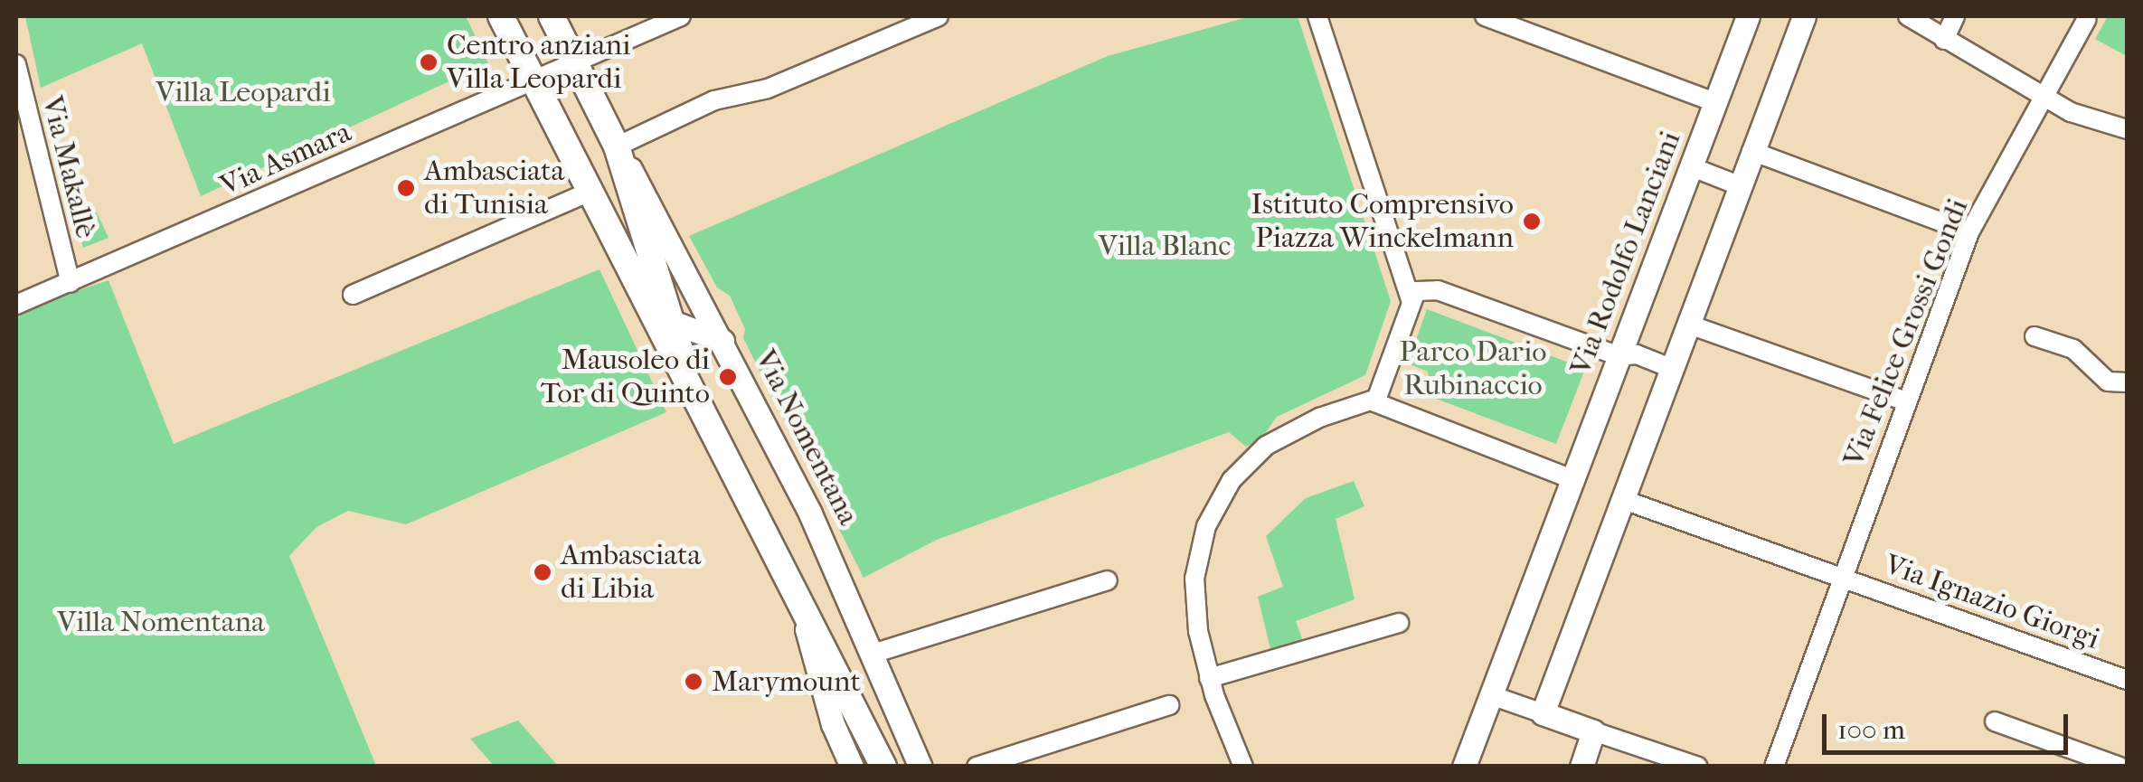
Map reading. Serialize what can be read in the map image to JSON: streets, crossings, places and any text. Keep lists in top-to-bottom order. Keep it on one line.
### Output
{"streets":{"main road":["Via Nomentana"],"street":["Via Asmara","Via Makallè","Via Rodolfo Lanciani","Via Felice Grossi Gondi","Via Ignazio Giorgi"]},"crossings":[["Via Asmara","Via Makallè"],["Via Asmara","Via Nomentana"],["Via Felice Grossi Gondi","Via Ignazio Giorgi"]],"parks":["Villa Leopardi","Villa Blanc","Parco Dario Rubinaccio","Villa Nomentana"],"places":["Centro anziani Villa Leopardi","Ambasciata di Tunisia","Istituto Comprensivo Piazza Winckelmann","Mausoleo di Tor di Quinto","Ambasciata di Libia","Marymount"],"scale_bar":"100 m"}
